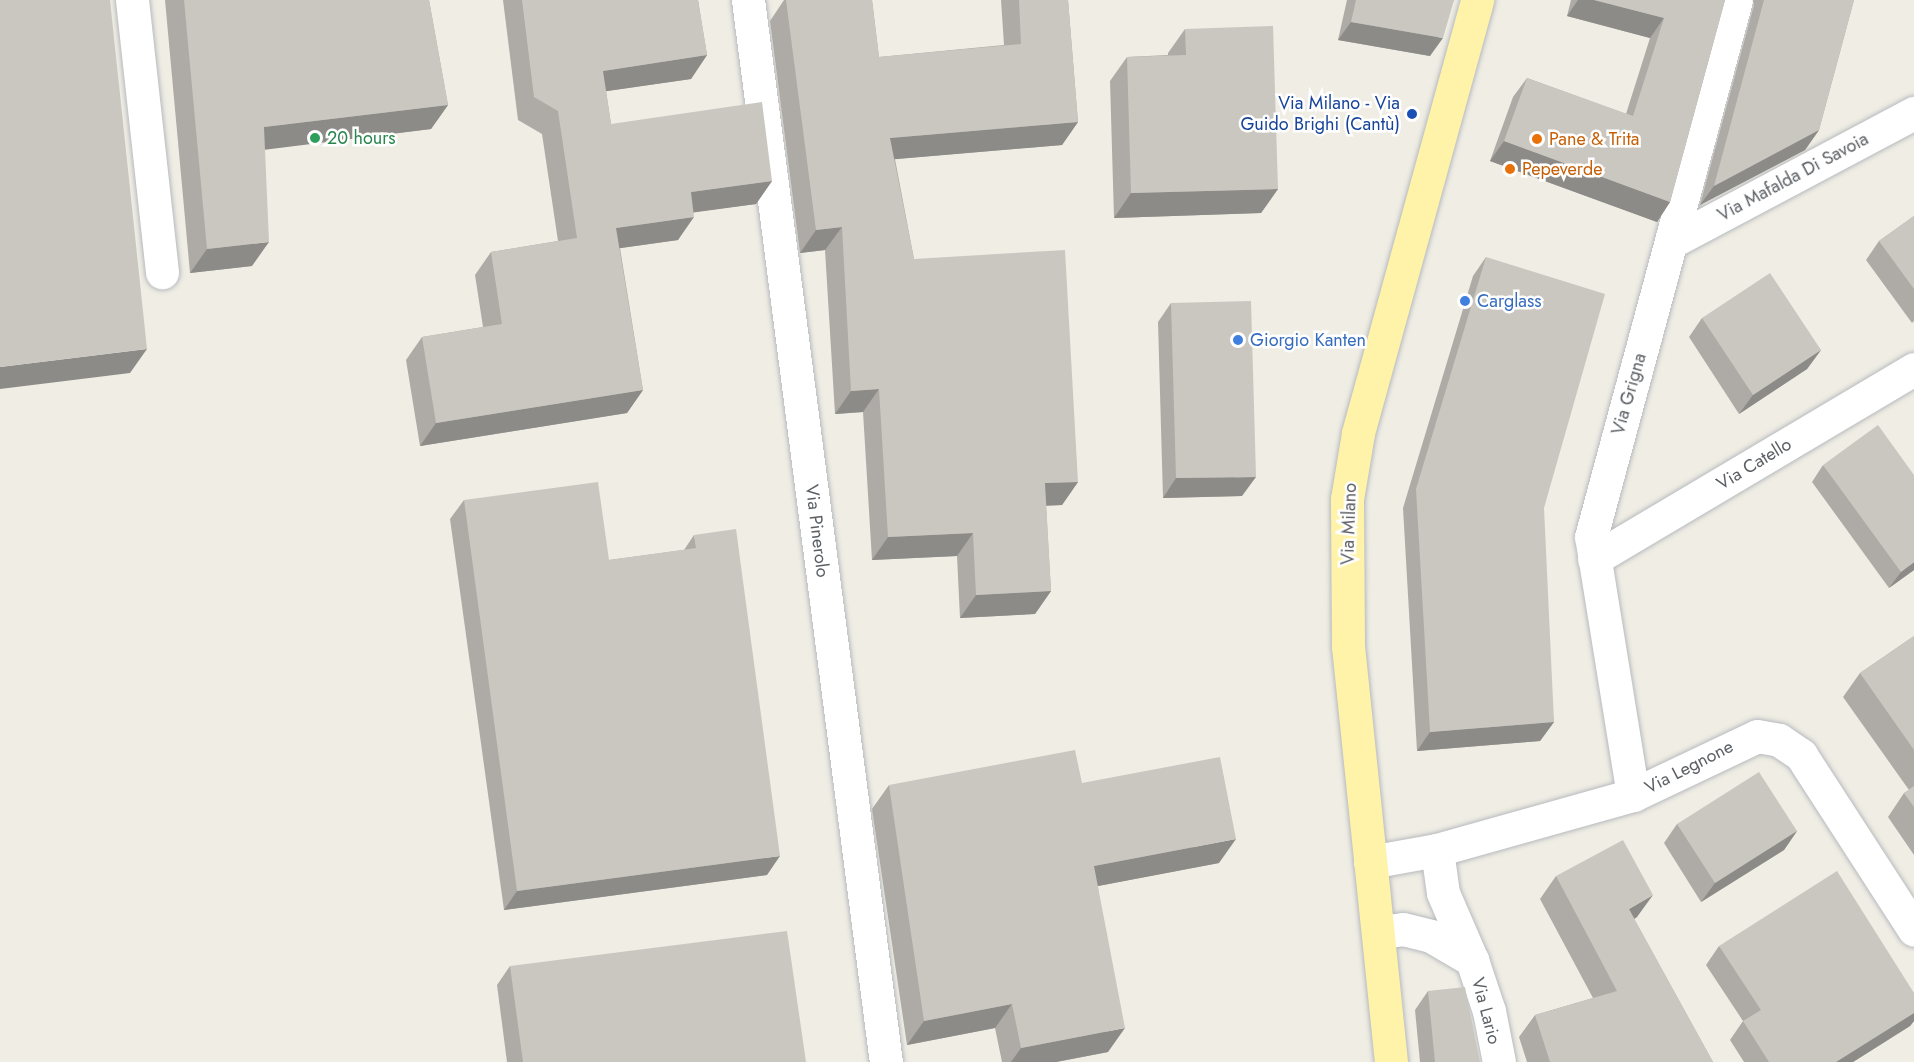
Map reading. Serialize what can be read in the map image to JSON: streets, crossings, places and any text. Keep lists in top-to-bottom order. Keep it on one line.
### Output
{"streets":{"main road":["Via Milano"],"street":["Via Mafalda Di Savoia","Via Grigna","Via Catello","Via Pinerolo","Via Legnone","Via Lario"]},"crossings":[["Via Mafalda Di Savoia","Via Grigna"],["Via Grigna","Via Catello"],["Via Grigna","Via Legnone"],["Via Milano","Via Legnone"],["Via Milano","Via Lario"],["Via Legnone","Via Lario"]],"places":["Via Milano - Via Guido Brighi (Cantù)","20 hours","Pane & Trita","Pepeverde","Carglass","Giorgio Kanten"]}
